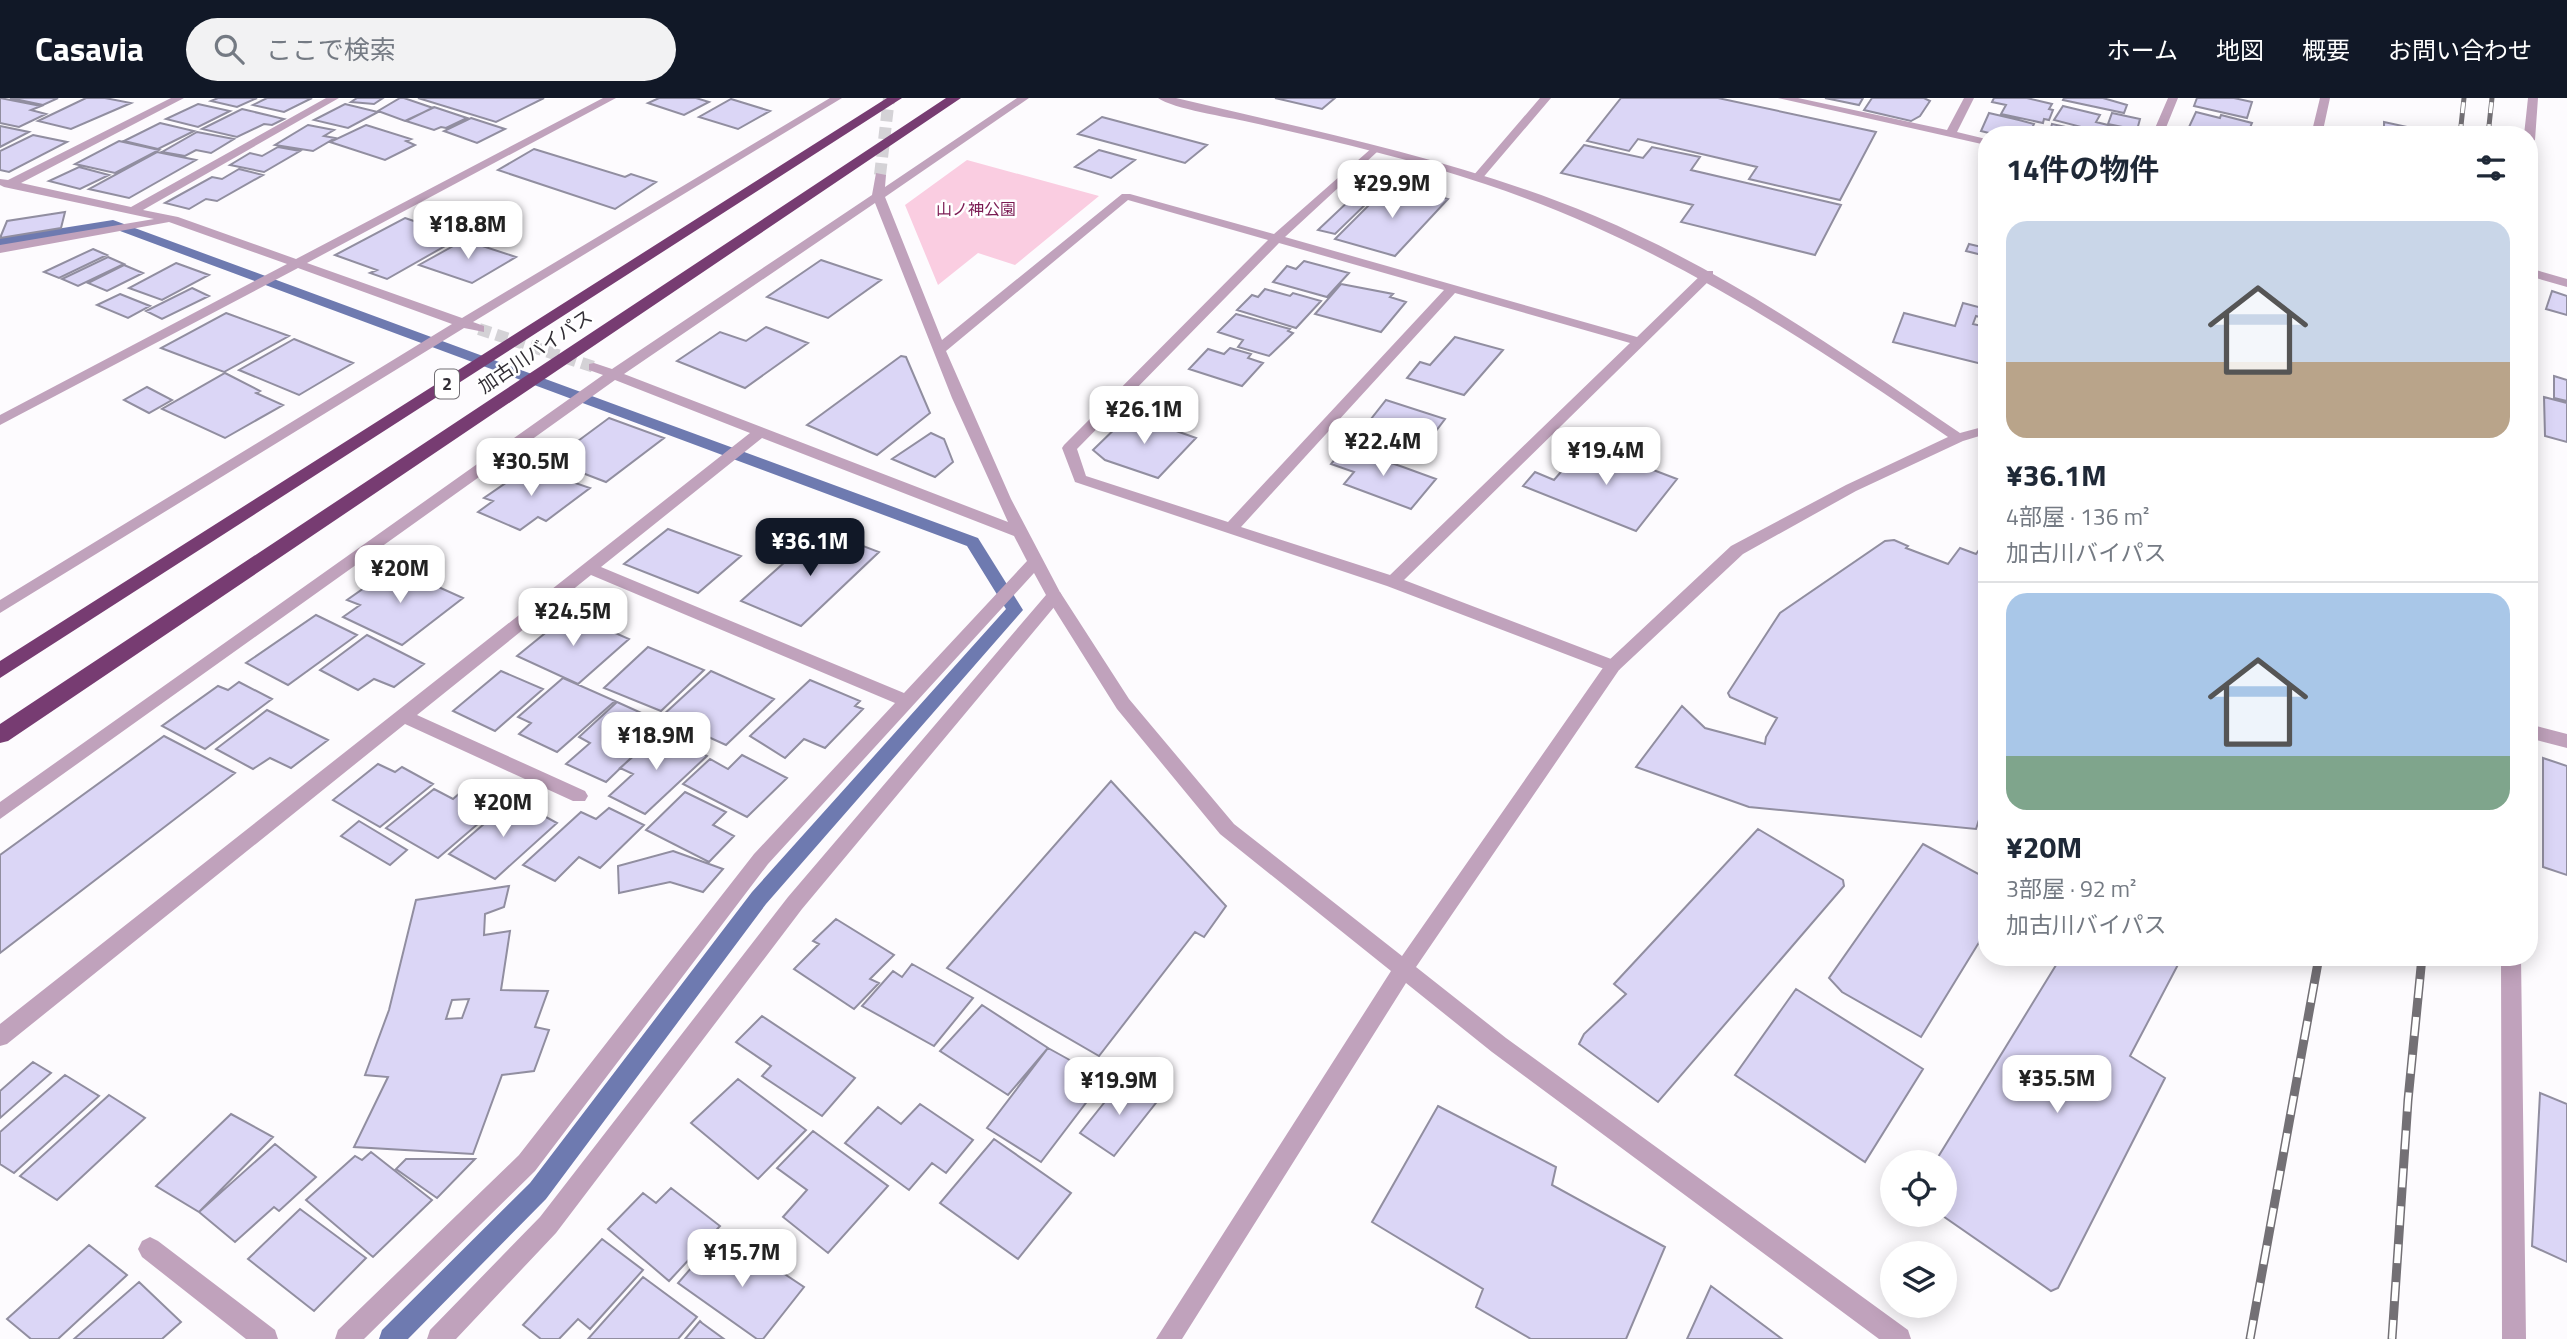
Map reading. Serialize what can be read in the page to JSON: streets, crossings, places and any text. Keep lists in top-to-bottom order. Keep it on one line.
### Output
{"streets":{"highway":["加古川バイパス","2"]},"parks":["山ノ神公園"],"page":{"header":"Casavia","search":"ここで検索","nav":["ホーム","地図","概要","お問い合わせ"],"heading":"14件の物件","price":["¥29.9M","¥18.8M","¥26.1M","¥22.4M","¥19.4M","¥30.5M","¥36.1M","¥20M","¥24.5M","¥18.9M","¥20M","¥35.5M","¥19.9M","¥15.7M"],"list":[{"name":"¥36.1M","note":"4部屋 · 136 m² · 加古川バイパス"},{"name":"¥20M","note":"3部屋 · 92 m² · 加古川バイパス"}]}}
